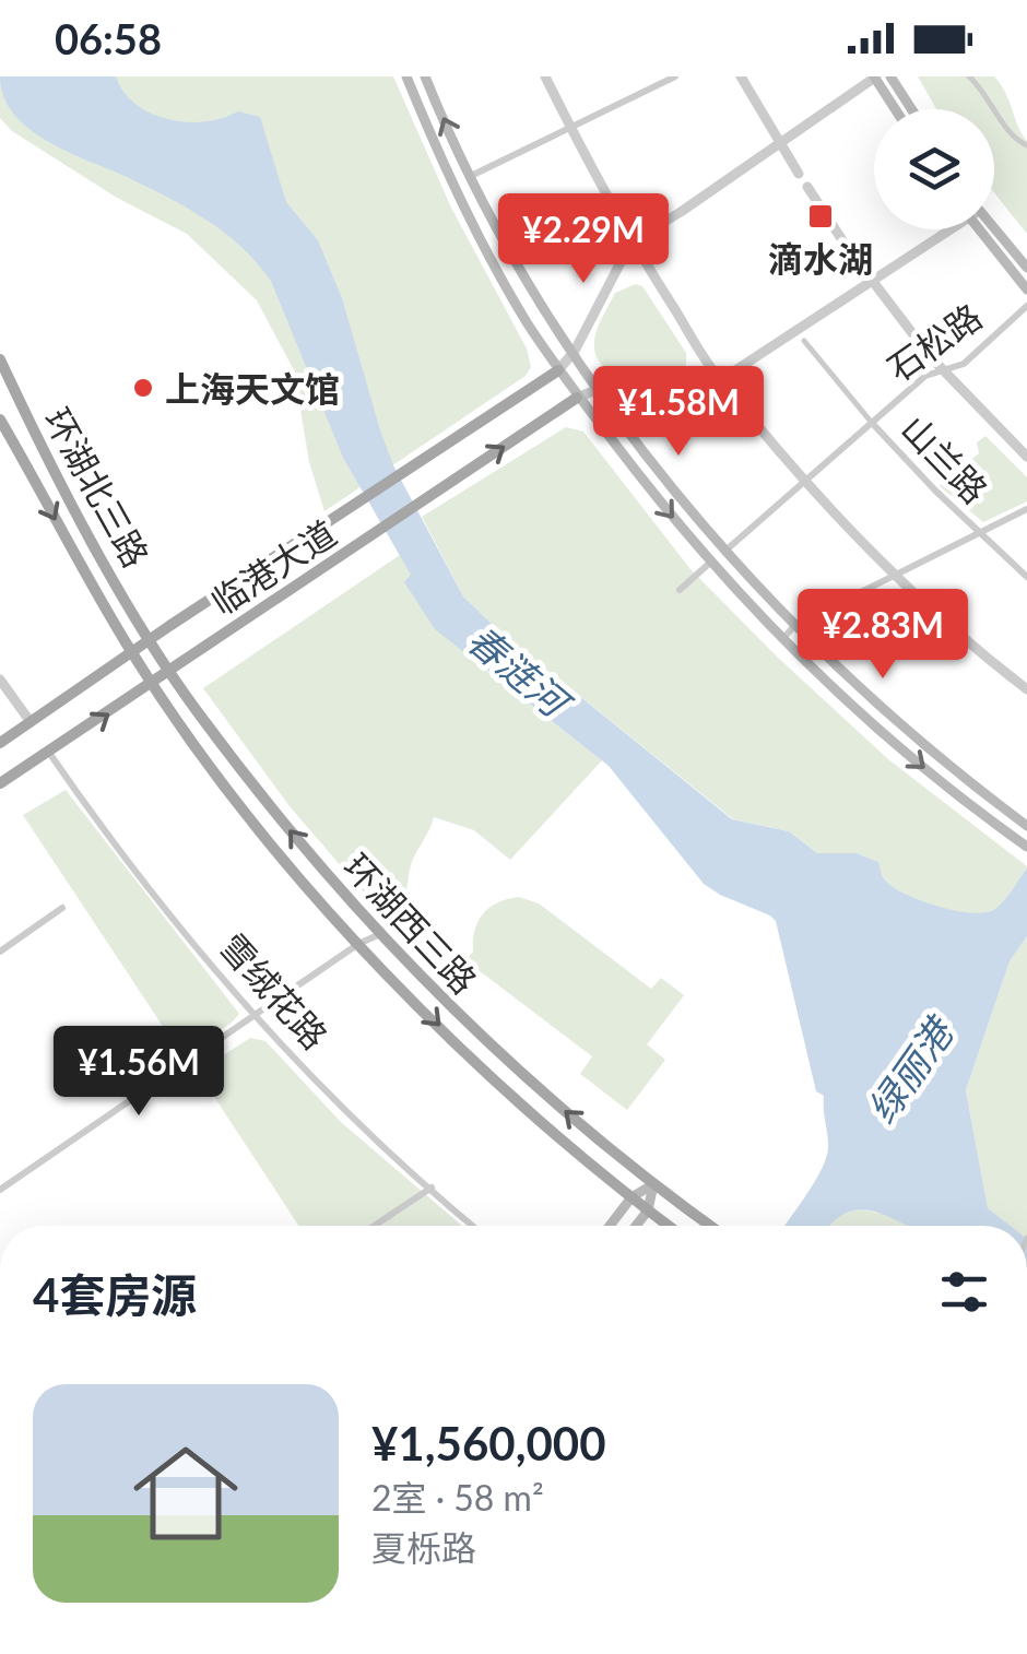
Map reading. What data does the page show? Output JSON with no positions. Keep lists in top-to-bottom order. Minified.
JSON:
{"streets":{"main road":["环湖北三路","临港大道","环湖西三路"],"street":["石松路","山兰路","雪绒花路"]},"crossings":[["石松路","山兰路"],["环湖北三路","临港大道"],["环湖北三路","环湖西三路"],["临港大道","环湖西三路"],["临港大道","雪绒花路"]],"water":["春涟河","绿丽港"],"places":{"transit":["滴水湖"],"other":["上海天文馆"]},"page":{"status":"06:58","price":["¥2.29M","¥1.58M","¥2.83M","¥1.56M"],"heading":"4套房源","list":[{"name":"¥1,560,000","note":"2室 · 58 m² · 夏栎路"}]}}
